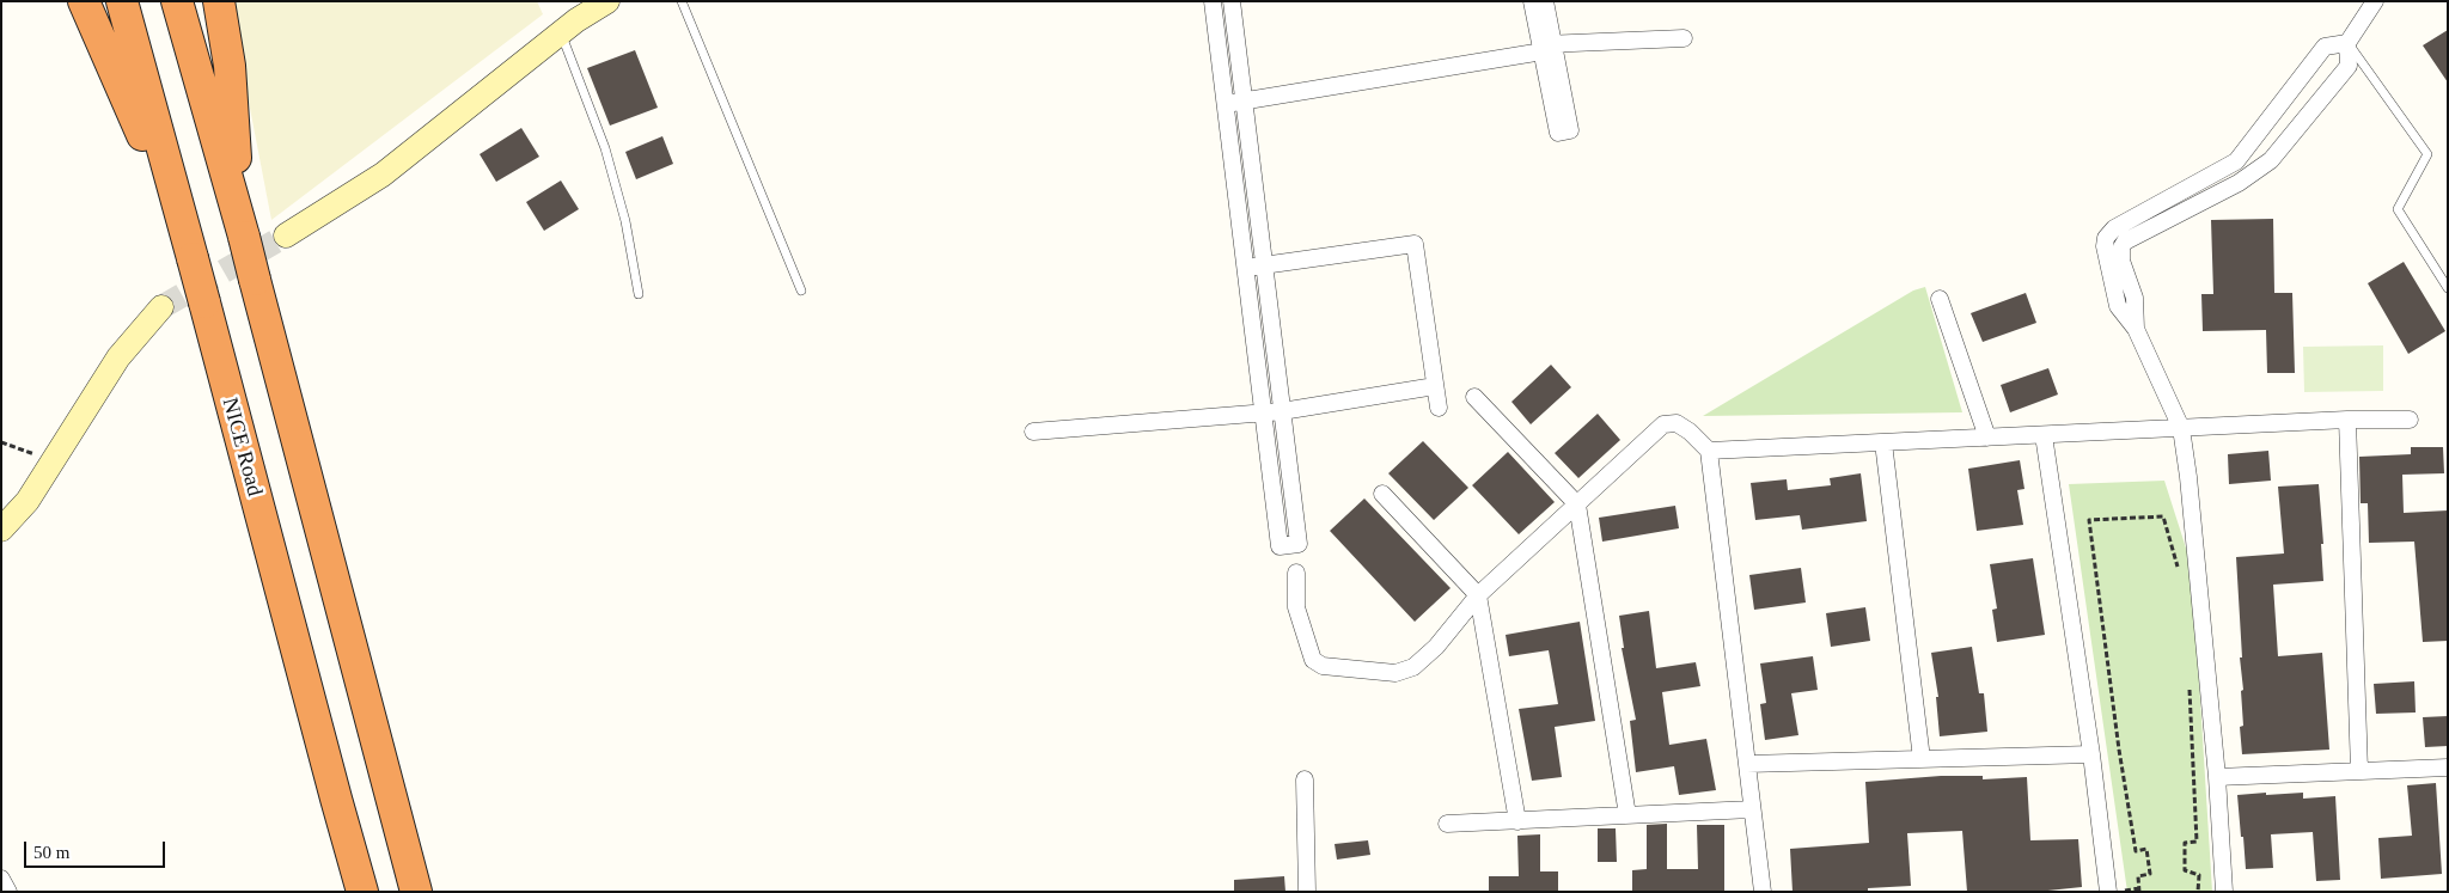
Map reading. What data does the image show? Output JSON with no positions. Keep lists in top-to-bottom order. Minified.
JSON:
{"streets":{"highway":["NICE Road"]},"scale_bar":"50 m"}
